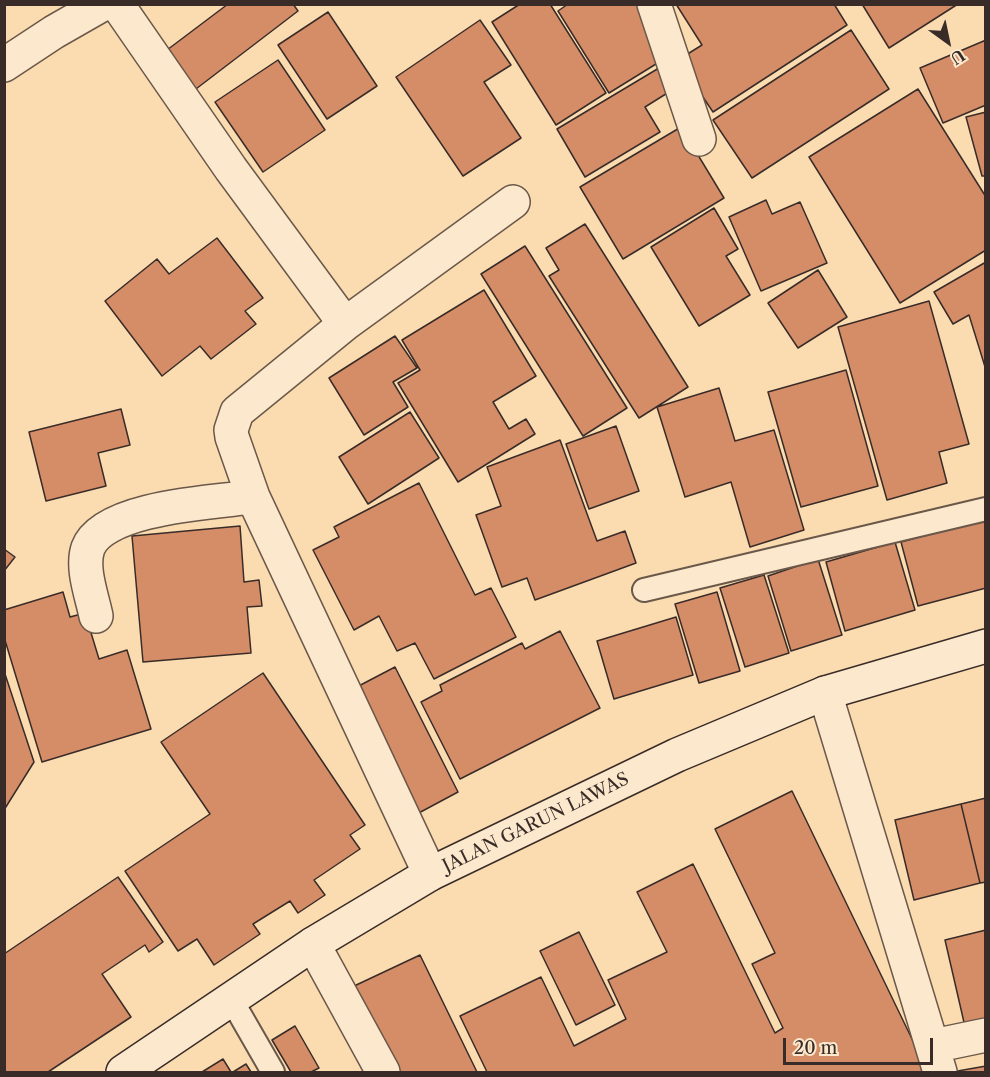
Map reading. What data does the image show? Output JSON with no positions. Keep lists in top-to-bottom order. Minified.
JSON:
{"streets":{"street":["JALAN GARUN LAWAS"]},"scale_bar":"20 m","north":"bottom right"}
